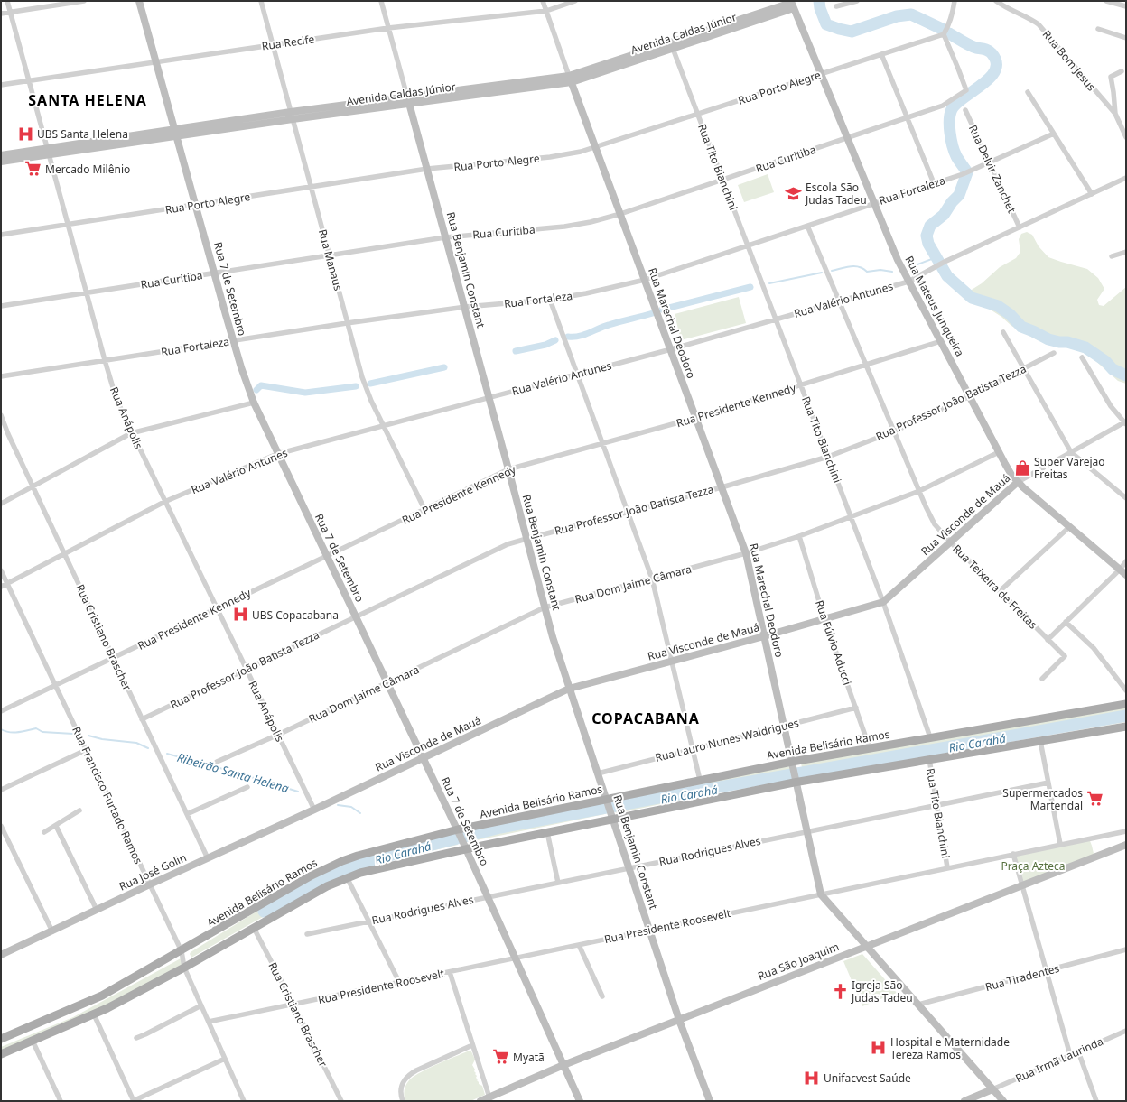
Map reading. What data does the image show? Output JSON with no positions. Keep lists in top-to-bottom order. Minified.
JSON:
{"streets":{"main road":["Avenida Belisário Ramos"],"street":["Avenida Caldas Júnior","Rua Recife","Rua Bom Jesus","Rua Porto Alegre","Rua Curitiba","Rua Tito Bianchini","Rua Delvir Zanchet","Rua Fortaleza","Rua Manaus","Rua Benjamin Constant","Rua 7 de Setembro","Rua Valério Antunes","Rua Mateus Junqueira","Rua Marechal Deodoro","Rua Professor João Batista Tezza","Rua Presidente Kennedy","Rua Anápolis","Rua Visconde de Mauá","Rua Dom Jaime Câmara","Rua Teixeira de Freitas","Rua Cristiano Brascher","Rua Fúlvio Aducci","Rua Lauro Nunes Waldrigues","Rua Francisco Furtado Ramos","Rua Rodrigues Alves","Rua José Golin","Rua Presidente Roosevelt","Rua São Joaquim","Rua Tiradentes","Rua Irmã Laurinda"]},"crossings":[["Avenida Caldas Júnior","Rua Tito Bianchini"],["Avenida Caldas Júnior","Rua Manaus"],["Avenida Caldas Júnior","Rua Benjamin Constant"],["Avenida Caldas Júnior","Rua 7 de Setembro"],["Avenida Caldas Júnior","Rua Mateus Junqueira"],["Avenida Caldas Júnior","Rua Marechal Deodoro"],["Avenida Caldas Júnior","Rua Anápolis"],["Rua Recife","Rua Manaus"],["Rua Recife","Rua Benjamin Constant"],["Rua Recife","Rua 7 de Setembro"],["Rua Recife","Rua Marechal Deodoro"],["Rua Recife","Rua Anápolis"],["Rua Porto Alegre","Rua Curitiba"],["Rua Porto Alegre","Rua Tito Bianchini"],["Rua Porto Alegre","Rua Manaus"],["Rua Porto Alegre","Rua Benjamin Constant"],["Rua Porto Alegre","Rua 7 de Setembro"],["Rua Porto Alegre","Rua Mateus Junqueira"],["Rua Porto Alegre","Rua Marechal Deodoro"],["Rua Porto Alegre","Rua Anápolis"],["Rua Curitiba","Rua Tito Bianchini"],["Rua Curitiba","Rua Manaus"],["Rua Curitiba","Rua Benjamin Constant"],["Rua Curitiba","Rua 7 de Setembro"],["Rua Curitiba","Rua Mateus Junqueira"],["Rua Curitiba","Rua Marechal Deodoro"],["Rua Curitiba","Rua Anápolis"],["Rua Tito Bianchini","Rua Fortaleza"],["Rua Tito Bianchini","Rua Valério Antunes"],["Rua Tito Bianchini","Rua Professor João Batista Tezza"],["Rua Tito Bianchini","Rua Presidente Kennedy"],["Rua Tito Bianchini","Rua Visconde de Mauá"],["Rua Tito Bianchini","Rua Dom Jaime Câmara"],["Rua Tito Bianchini","Avenida Belisário Ramos"],["Rua Tito Bianchini","Rua Rodrigues Alves"],["Rua Tito Bianchini","Rua Presidente Roosevelt"],["Rua Delvir Zanchet","Rua Fortaleza"],["Rua Delvir Zanchet","Rua Valério Antunes"],["Rua Fortaleza","Rua Manaus"],["Rua Fortaleza","Rua Benjamin Constant"],["Rua Fortaleza","Rua 7 de Setembro"],["Rua Fortaleza","Rua Mateus Junqueira"],["Rua Fortaleza","Rua Marechal Deodoro"],["Rua Fortaleza","Rua Anápolis"],["Rua Fortaleza","Rua Teixeira de Freitas"],["Rua Manaus","Rua Valério Antunes"],["Rua Manaus","Rua Presidente Kennedy"],["Rua Benjamin Constant","Rua Valério Antunes"],["Rua Benjamin Constant","Rua Professor João Batista Tezza"],["Rua Benjamin Constant","Rua Presidente Kennedy"],["Rua Benjamin Constant","Rua Visconde de Mauá"],["Rua Benjamin Constant","Rua Dom Jaime Câmara"],["Rua Benjamin Constant","Rua Lauro Nunes Waldrigues"],["Rua Benjamin Constant","Avenida Belisário Ramos"],["Rua Benjamin Constant","Rua Rodrigues Alves"],["Rua Benjamin Constant","Rua Presidente Roosevelt"],["Rua Benjamin Constant","Rua São Joaquim"],["Rua 7 de Setembro","Rua Valério Antunes"],["Rua 7 de Setembro","Rua Professor João Batista Tezza"],["Rua 7 de Setembro","Rua Presidente Kennedy"],["Rua 7 de Setembro","Rua Visconde de Mauá"],["Rua 7 de Setembro","Rua Dom Jaime Câmara"],["Rua 7 de Setembro","Avenida Belisário Ramos"],["Rua 7 de Setembro","Rua Rodrigues Alves"],["Rua 7 de Setembro","Rua Presidente Roosevelt"],["Rua 7 de Setembro","Rua São Joaquim"],["Rua Valério Antunes","Rua Mateus Junqueira"],["Rua Valério Antunes","Rua Marechal Deodoro"],["Rua Valério Antunes","Rua Anápolis"],["Rua Valério Antunes","Rua Teixeira de Freitas"],["Rua Valério Antunes","Rua Cristiano Brascher"],["Rua Valério Antunes","Rua Francisco Furtado Ramos"],["Rua Mateus Junqueira","Rua Professor João Batista Tezza"],["Rua Mateus Junqueira","Rua Presidente Kennedy"],["Rua Mateus Junqueira","Rua Visconde de Mauá"],["Rua Mateus Junqueira","Rua Dom Jaime Câmara"],["Rua Marechal Deodoro","Rua Professor João Batista Tezza"],["Rua Marechal Deodoro","Rua Presidente Kennedy"],["Rua Marechal Deodoro","Rua Visconde de Mauá"],["Rua Marechal Deodoro","Rua Dom Jaime Câmara"],["Rua Marechal Deodoro","Rua Lauro Nunes Waldrigues"],["Rua Marechal Deodoro","Avenida Belisário Ramos"],["Rua Marechal Deodoro","Rua Rodrigues Alves"],["Rua Marechal Deodoro","Rua Presidente Roosevelt"],["Rua Marechal Deodoro","Rua São Joaquim"],["Rua Marechal Deodoro","Rua Tiradentes"],["Rua Marechal Deodoro","Rua Irmã Laurinda"],["Rua Professor João Batista Tezza","Rua Anápolis"],["Rua Professor João Batista Tezza","Rua Teixeira de Freitas"],["Rua Professor João Batista Tezza","Rua Cristiano Brascher"],["Rua Presidente Kennedy","Rua Anápolis"],["Rua Presidente Kennedy","Rua Teixeira de Freitas"],["Rua Presidente Kennedy","Rua Cristiano Brascher"],["Rua Presidente Kennedy","Rua Francisco Furtado Ramos"],["Rua Anápolis","Rua Visconde de Mauá"],["Rua Anápolis","Rua Dom Jaime Câmara"],["Rua Anápolis","Rua José Golin"],["Rua Visconde de Mauá","Rua Teixeira de Freitas"],["Rua Visconde de Mauá","Rua Fúlvio Aducci"],["Rua Visconde de Mauá","Rua José Golin"],["Rua Dom Jaime Câmara","Rua Teixeira de Freitas"],["Rua Dom Jaime Câmara","Rua Fúlvio Aducci"],["Rua Cristiano Brascher","Rua José Golin"],["Rua Cristiano Brascher","Rua Presidente Roosevelt"],["Rua Fúlvio Aducci","Rua Lauro Nunes Waldrigues"],["Rua Fúlvio Aducci","Avenida Belisário Ramos"],["Avenida Belisário Ramos","Rua Francisco Furtado Ramos"],["Rua Francisco Furtado Ramos","Rua José Golin"],["Rua Francisco Furtado Ramos","Rua Presidente Roosevelt"]],"districts":["SANTA HELENA","COPACABANA"],"water":["Rio Carahá","Ribeirão Santa Helena"],"parks":["Praça Azteca"],"places":{"hospital":["UBS Santa Helena","UBS Copacabana","Hospital e Maternidade Tereza Ramos","Unifacvest Saúde"],"supermarket":["Mercado Milênio","Supermercados Martendal","Myatã"],"school or university":["Escola São Judas Tadeu"],"shop":["Super Varejão Freitas"],"church":["Igreja São Judas Tadeu"]}}
